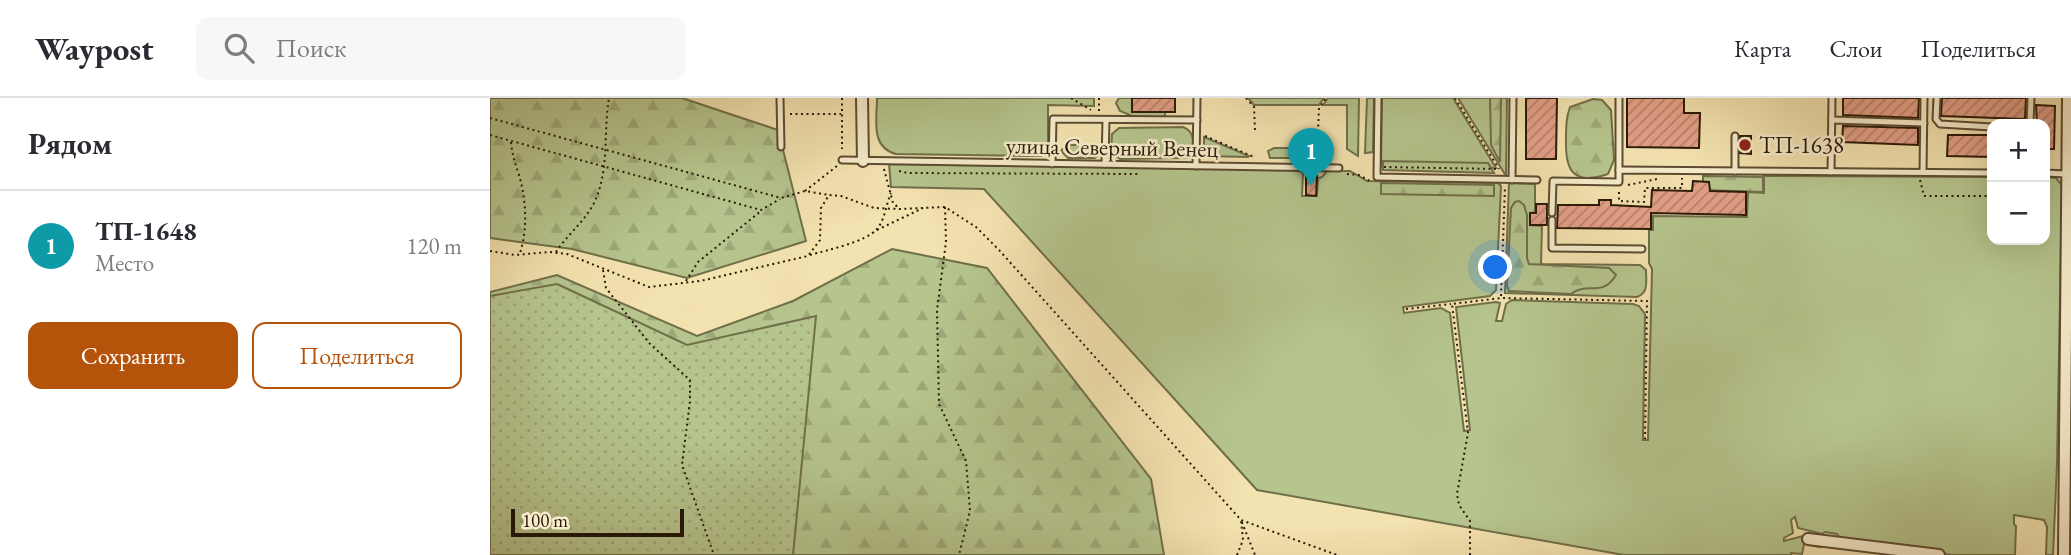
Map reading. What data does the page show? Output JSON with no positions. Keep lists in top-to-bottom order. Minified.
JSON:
{"streets":{"lane":["улица Северный Венец"]},"places":["ТП-1638"],"scale_bar":"100 m","page":{"header":"Waypost","search":"Поиск","nav":["Карта","Слои","Поделиться"],"heading":"Рядом","map_buttons":["+","−"],"pins":"1","list":[{"mark":"1","name":"ТП-1648","note":"Место","value":"120 m"}],"buttons":["Сохранить","Поделиться"],"scale":"100 m"}}
